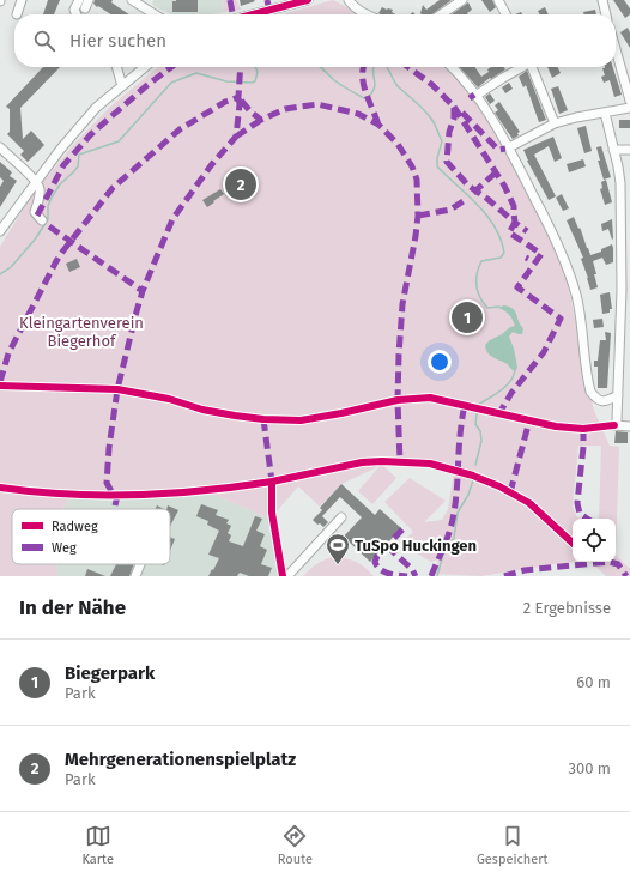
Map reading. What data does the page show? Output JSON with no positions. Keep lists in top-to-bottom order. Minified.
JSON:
{"parks":["Kleingartenverein Biegerhof"],"places":{"sports":["TuSpo Huckingen"]},"legend":["Radweg","Weg"],"page":{"search":"Hier suchen","pins":["2","1"],"heading":["In der Nähe","2 Ergebnisse"],"list":[{"mark":"1","name":"Biegerpark","note":"Park","value":"60 m"},{"mark":"2","name":"Mehrgenerationenspielplatz","note":"Park","value":"300 m"}],"nav":["Karte","Route","Gespeichert"]}}
